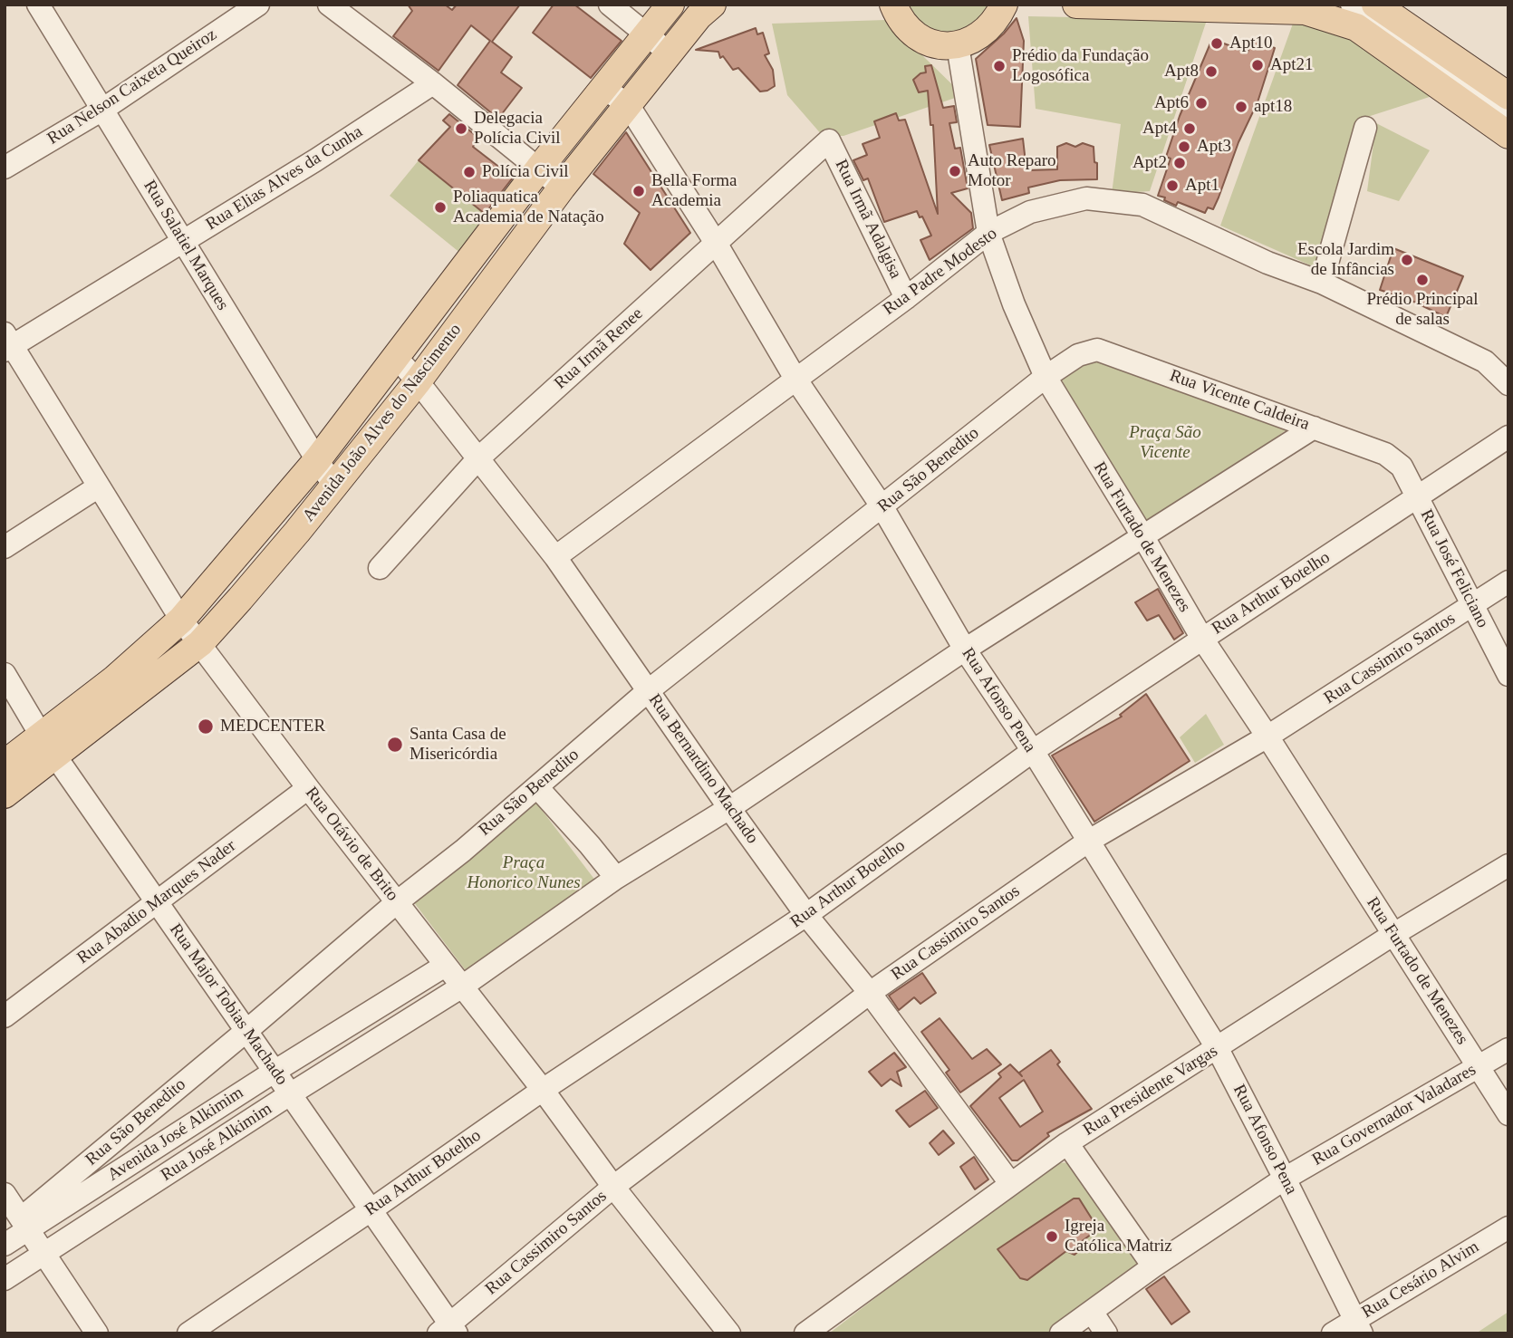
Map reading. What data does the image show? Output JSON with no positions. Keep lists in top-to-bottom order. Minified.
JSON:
{"streets":{"main road":["Avenida João Alves do Nascimento"],"street":["Rua Nelson Caixeta Queiroz","Rua Elias Alves da Cunha","Rua Irmã Adalgisa","Rua Salatiel Marques","Rua Padre Modesto","Rua Irmã Renee","Rua Vicente Caldeira","Rua São Benedito","Rua Furtado de Menezes","Rua José Feliciano","Rua Arthur Botelho","Rua Cassimiro Santos","Rua Afonso Pena","Rua Bernardino Machado","Rua Otávio de Brito","Rua Abadio Marques Nader","Rua Major Tobias Machado","Rua Presidente Vargas","Rua Governador Valadares","Avenida José Alkimim","Rua José Alkimim","Rua Cesário Alvim"]},"crossings":[["Rua Nelson Caixeta Queiroz","Rua Salatiel Marques"],["Rua Elias Alves da Cunha","Rua Salatiel Marques"],["Rua Elias Alves da Cunha","Rua Otávio de Brito"],["Rua Irmã Adalgisa","Rua Padre Modesto"],["Rua Irmã Adalgisa","Rua Irmã Renee"],["Rua Salatiel Marques","Avenida João Alves do Nascimento"],["Rua Padre Modesto","Rua Furtado de Menezes"],["Rua Padre Modesto","Rua Afonso Pena"],["Rua Padre Modesto","Rua Bernardino Machado"],["Rua Irmã Renee","Rua Afonso Pena"],["Rua Irmã Renee","Rua Bernardino Machado"],["Rua Vicente Caldeira","Rua São Benedito"],["Rua Vicente Caldeira","Rua Furtado de Menezes"],["Rua Vicente Caldeira","Rua José Feliciano"],["Rua Vicente Caldeira","Rua Arthur Botelho"],["Rua Vicente Caldeira","Rua José Alkimim"],["Avenida João Alves do Nascimento","Rua Afonso Pena"],["Avenida João Alves do Nascimento","Rua Bernardino Machado"],["Avenida João Alves do Nascimento","Rua Otávio de Brito"],["Avenida João Alves do Nascimento","Rua Major Tobias Machado"],["Rua São Benedito","Rua Furtado de Menezes"],["Rua São Benedito","Rua Afonso Pena"],["Rua São Benedito","Rua Bernardino Machado"],["Rua São Benedito","Rua Otávio de Brito"],["Rua São Benedito","Rua Major Tobias Machado"],["Rua São Benedito","Avenida José Alkimim"],["Rua Furtado de Menezes","Rua Arthur Botelho"],["Rua Furtado de Menezes","Rua Cassimiro Santos"],["Rua Furtado de Menezes","Rua Presidente Vargas"],["Rua Furtado de Menezes","Rua Governador Valadares"],["Rua Furtado de Menezes","Rua José Alkimim"],["Rua José Feliciano","Rua Arthur Botelho"],["Rua José Feliciano","Rua Cassimiro Santos"],["Rua Arthur Botelho","Rua Afonso Pena"],["Rua Arthur Botelho","Rua Bernardino Machado"],["Rua Arthur Botelho","Rua Otávio de Brito"],["Rua Arthur Botelho","Rua Major Tobias Machado"],["Rua Cassimiro Santos","Rua Afonso Pena"],["Rua Cassimiro Santos","Rua Bernardino Machado"],["Rua Cassimiro Santos","Rua Otávio de Brito"],["Rua Cassimiro Santos","Rua Major Tobias Machado"],["Rua Afonso Pena","Rua Presidente Vargas"],["Rua Afonso Pena","Rua Governador Valadares"],["Rua Afonso Pena","Rua José Alkimim"],["Rua Afonso Pena","Rua Cesário Alvim"],["Rua Bernardino Machado","Rua Presidente Vargas"],["Rua Bernardino Machado","Rua José Alkimim"],["Rua Otávio de Brito","Rua Abadio Marques Nader"],["Rua Otávio de Brito","Avenida José Alkimim"],["Rua Otávio de Brito","Rua José Alkimim"],["Rua Abadio Marques Nader","Rua Major Tobias Machado"],["Rua Major Tobias Machado","Avenida José Alkimim"],["Rua Major Tobias Machado","Rua José Alkimim"]],"parks":["Praça São Vicente","Praça Honorico Nunes"],"places":["Apt10","Apt21","Prédio da Fundação Logosófica","Apt8","Apt6","apt18","Delegacia Polícia Civil","Apt4","Apt3","Apt2","Auto Reparo Motor","Polícia Civil","Apt1","Bella Forma Academia","Poliaquatica Academia de Natação","Escola Jardim de Infâncias","Prédio Principal de salas","MEDCENTER","Santa Casa de Misericórdia","Igreja Católica Matriz"]}
